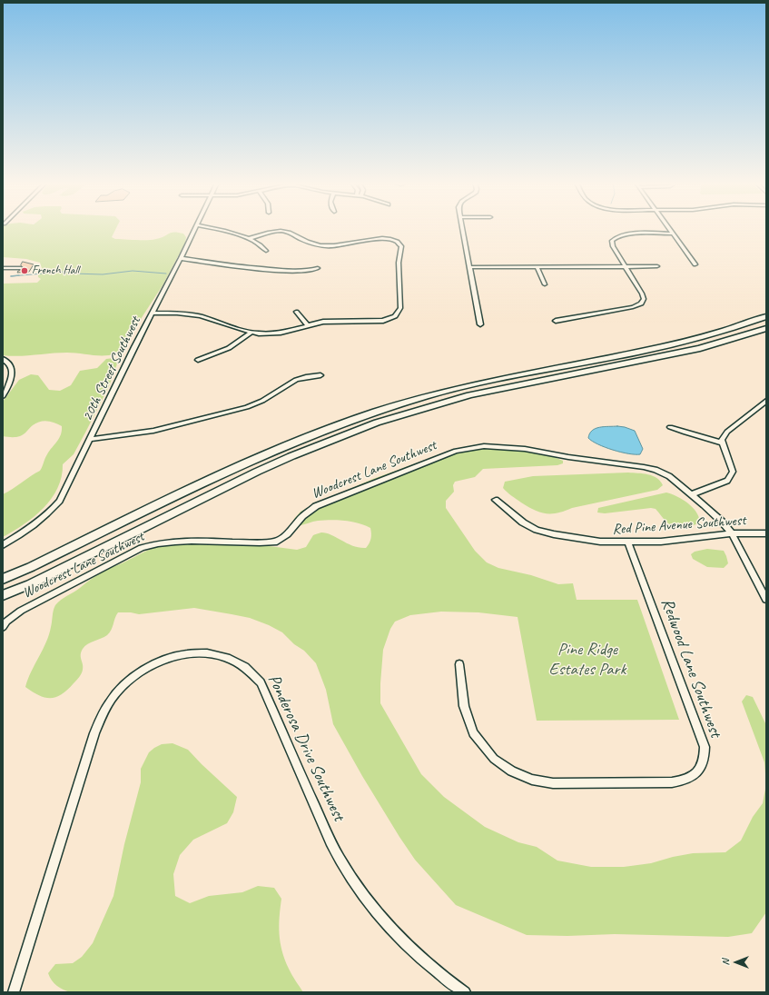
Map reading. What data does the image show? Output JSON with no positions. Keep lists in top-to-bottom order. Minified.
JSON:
{"streets":{"street":["20th Street Southwest","Woodcrest Lane Southwest","Red Pine Avenue Southwest","Redwood Lane Southwest","Ponderosa Drive Southwest"]},"crossings":[["Red Pine Avenue Southwest","Redwood Lane Southwest"]],"parks":["Pine Ridge Estates Park"],"places":["French Hall"],"north":"left"}
